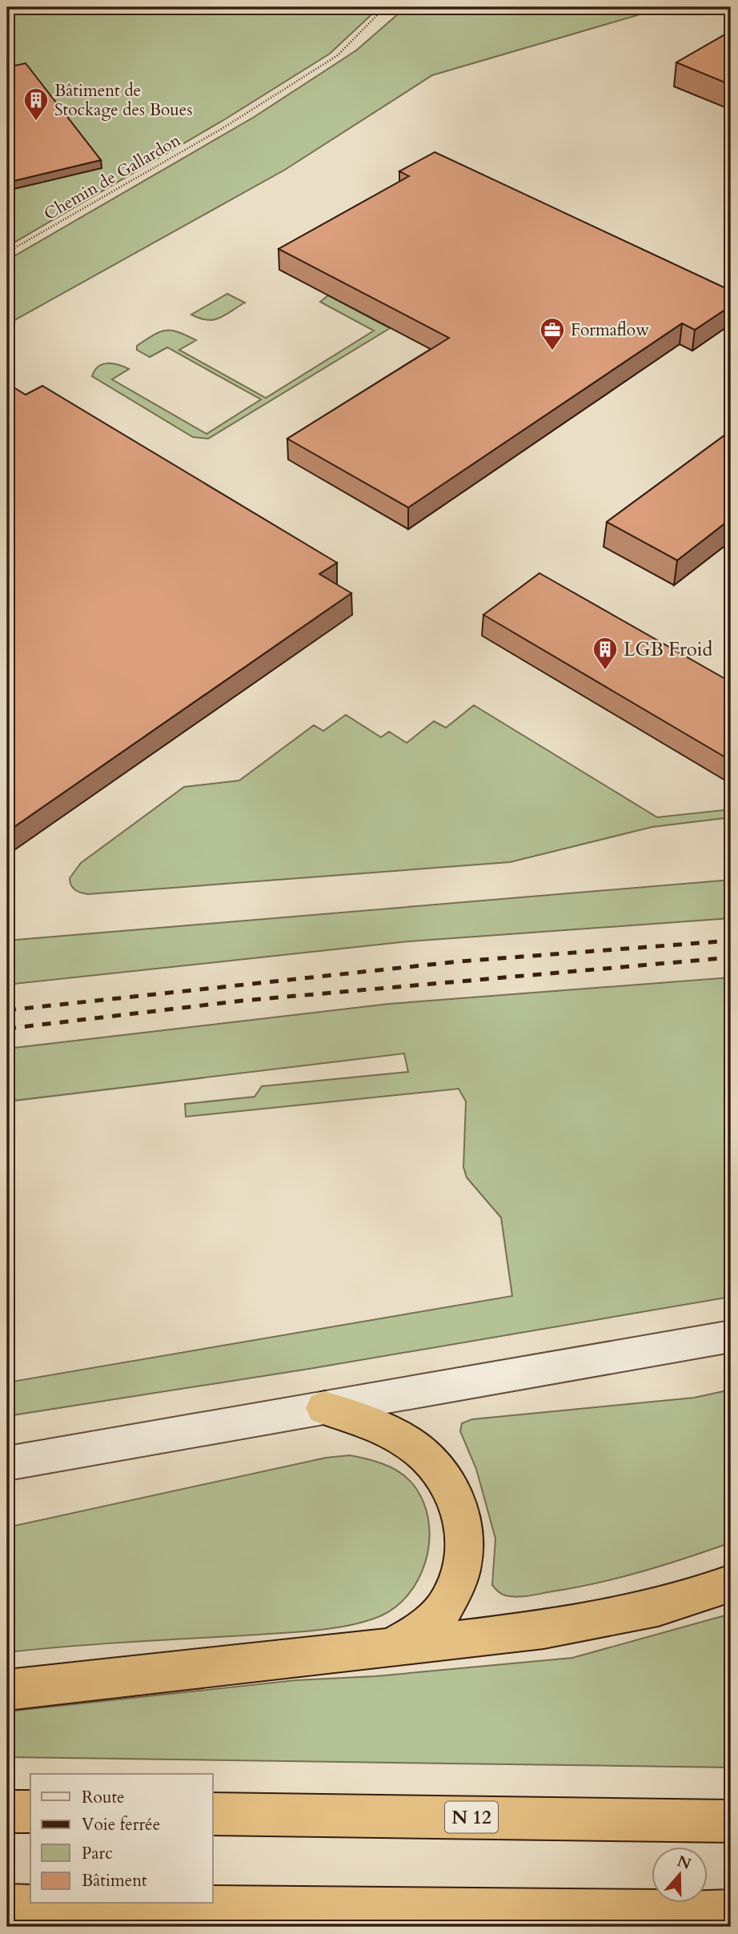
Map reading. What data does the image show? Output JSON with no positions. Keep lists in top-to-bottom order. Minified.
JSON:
{"streets":{"highway":["N 12"],"path":["Chemin de Gallardon"]},"places":{"building":["Bâtiment de Stockage des Boues","LGB Froid"],"office":["Formaflow"]},"legend":["Route","Voie ferrée","Parc","Bâtiment"],"north":"top"}
